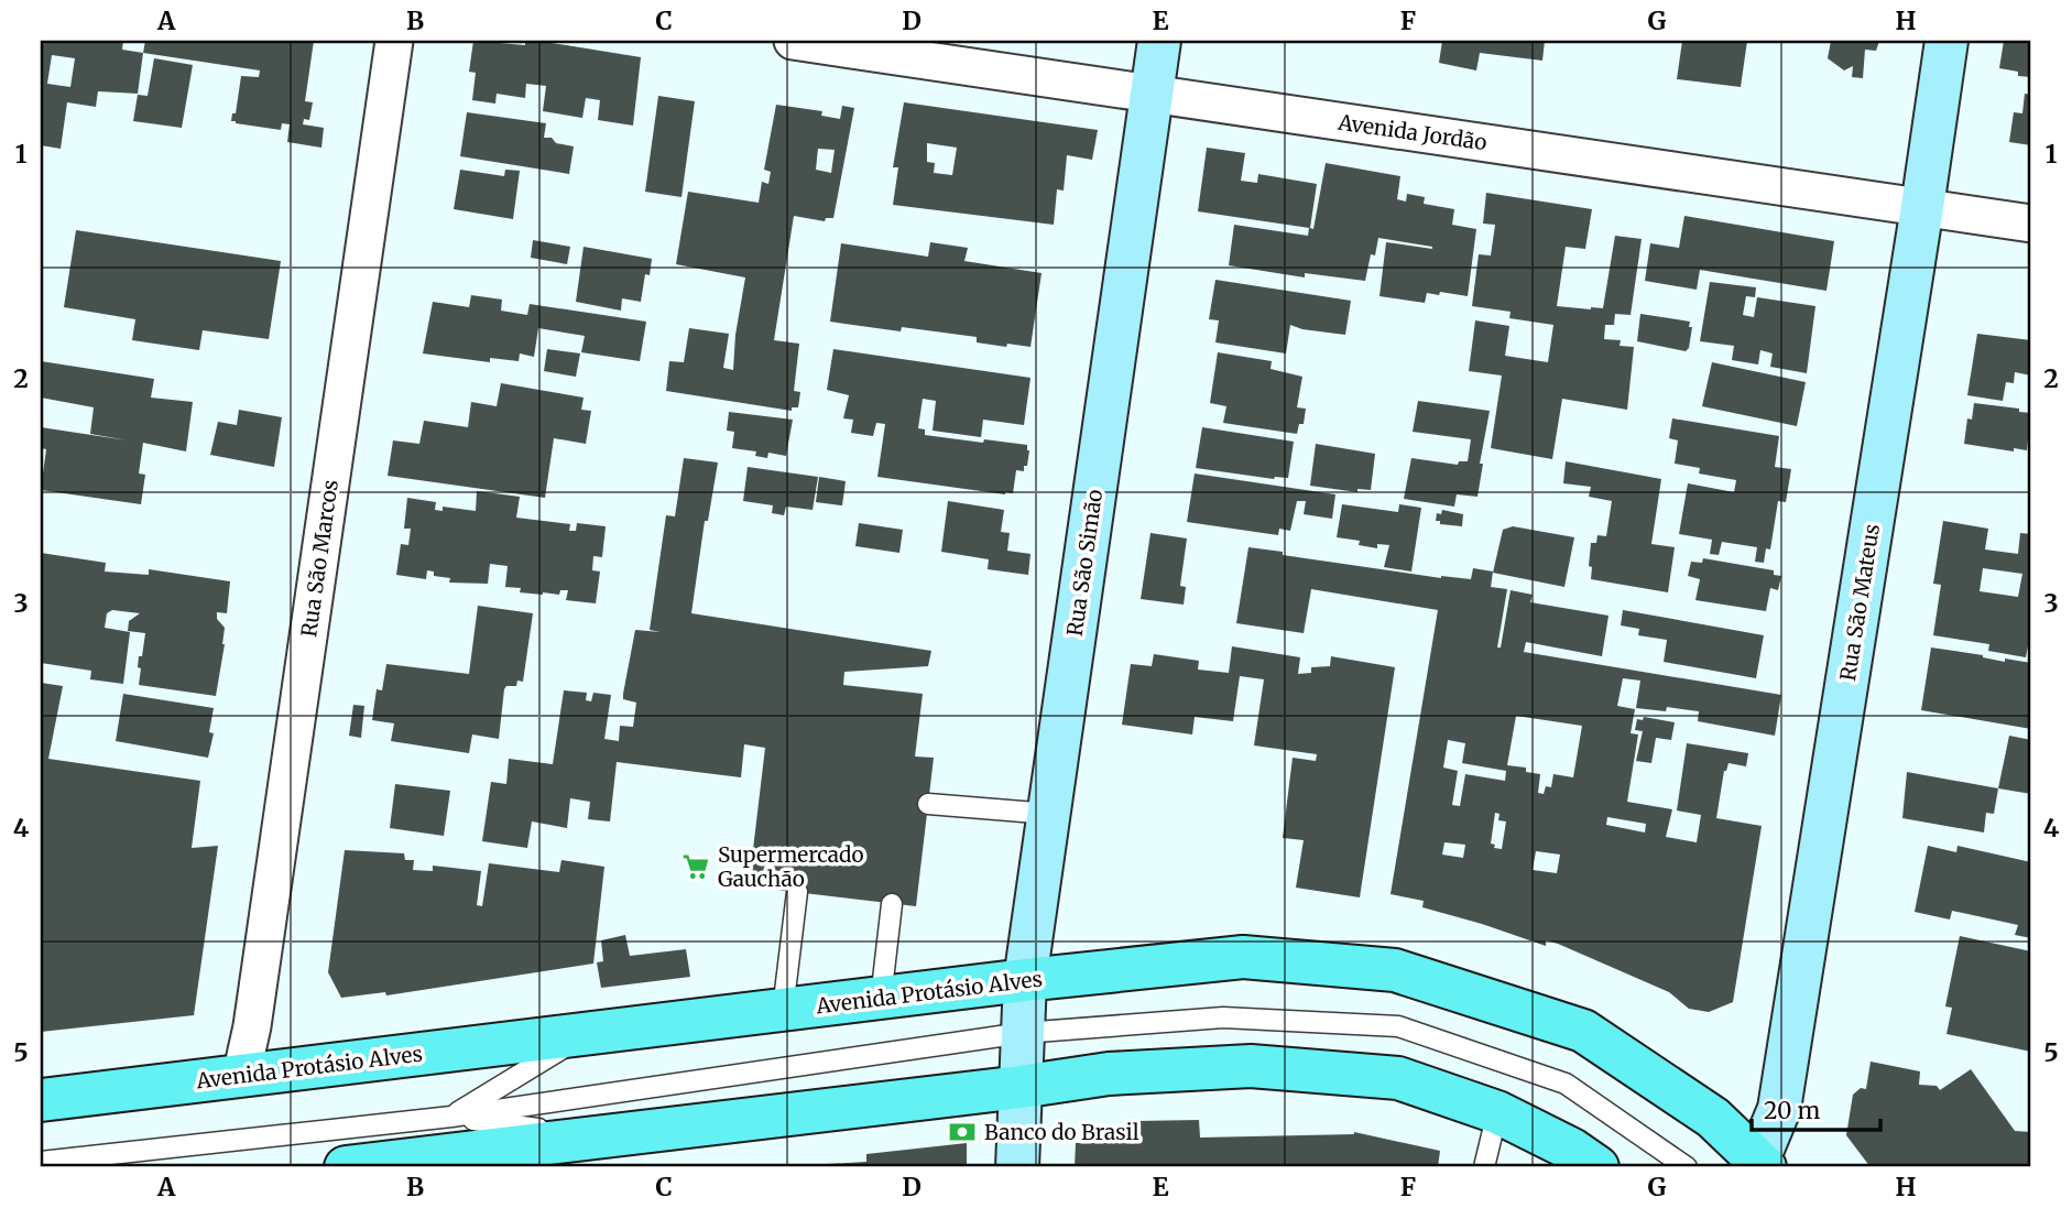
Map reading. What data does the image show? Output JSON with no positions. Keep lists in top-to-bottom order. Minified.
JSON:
{"streets":{"main road":["Avenida Protásio Alves"],"street":["Avenida Jordão","Rua São Marcos","Rua São Simão","Rua São Mateus"]},"crossings":[["Avenida Jordão","Rua São Simão"],["Avenida Jordão","Rua São Mateus"],["Rua São Marcos","Avenida Protásio Alves"],["Rua São Simão","Avenida Protásio Alves"],["Rua São Mateus","Avenida Protásio Alves"]],"places":{"supermarket":["Supermercado Gauchão"],"bank":["Banco do Brasil"]},"scale_bar":"20 m","grid":{"columns":["A","B","C","D","E","F","G","H"],"rows":["1","2","3","4","5"]}}
